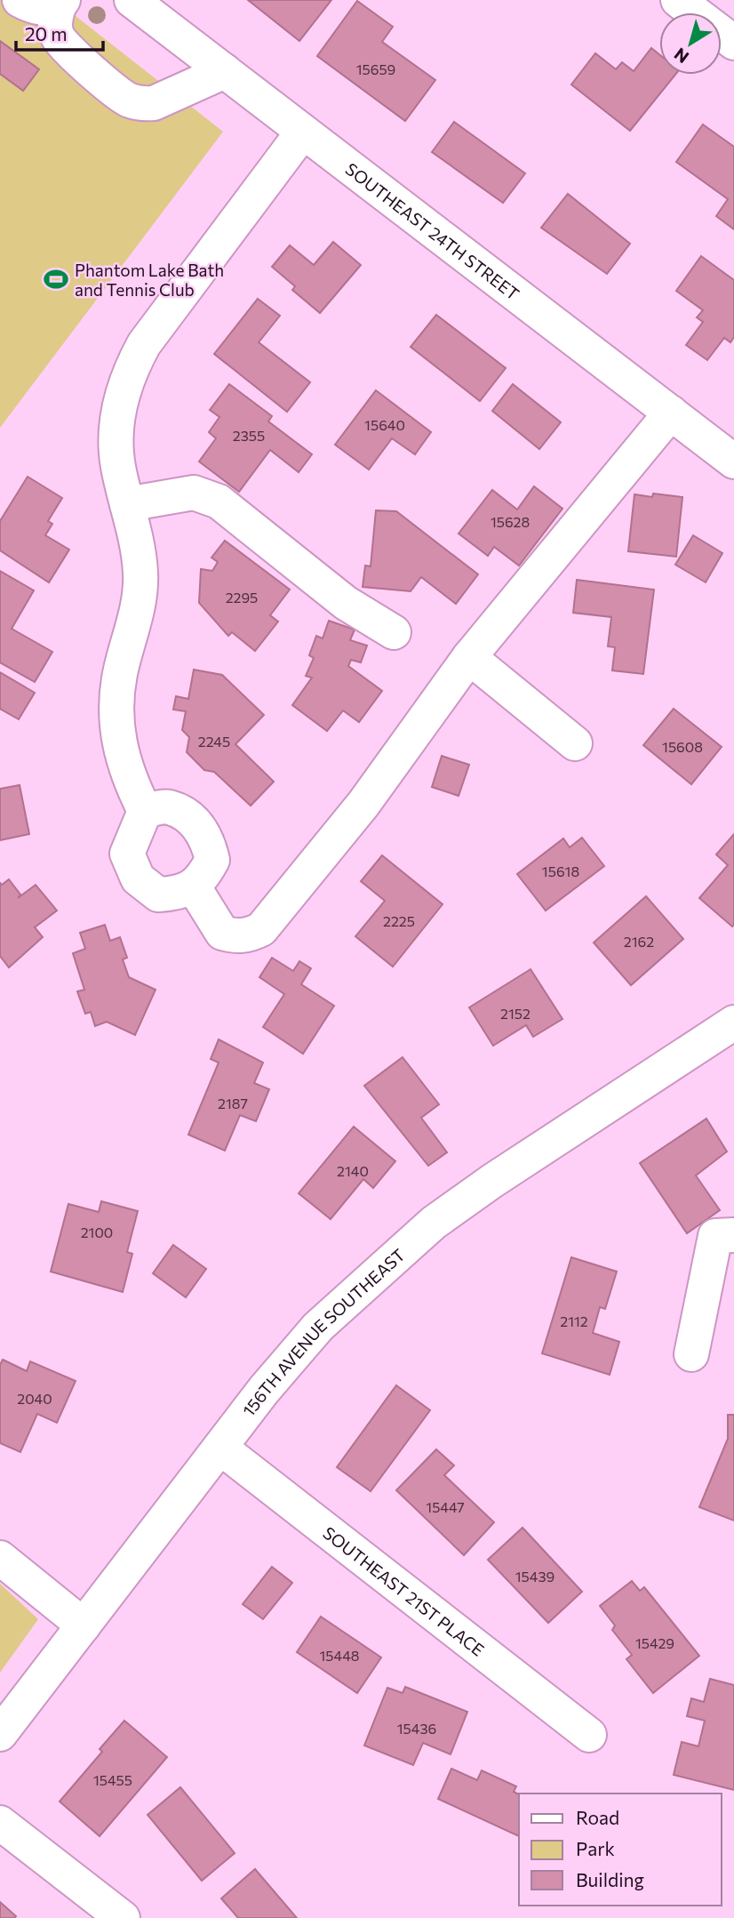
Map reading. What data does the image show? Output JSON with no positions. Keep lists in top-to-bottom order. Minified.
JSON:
{"streets":{"street":["SOUTHEAST 24TH STREET","156TH AVENUE SOUTHEAST","SOUTHEAST 21ST PLACE"]},"crossings":[["156TH AVENUE SOUTHEAST","SOUTHEAST 21ST PLACE"]],"places":{"sports":["Phantom Lake Bath and Tennis Club"]},"house_numbers":["15659","15640","2355","15628","2295","2245","15608","15618","2225","2162","2152","2187","2140","2100","2112","2040","15447","15439","15429","15448","15436","15455"],"legend":["Road","Park","Building"],"scale_bar":"20 m","north":"bottom left"}
